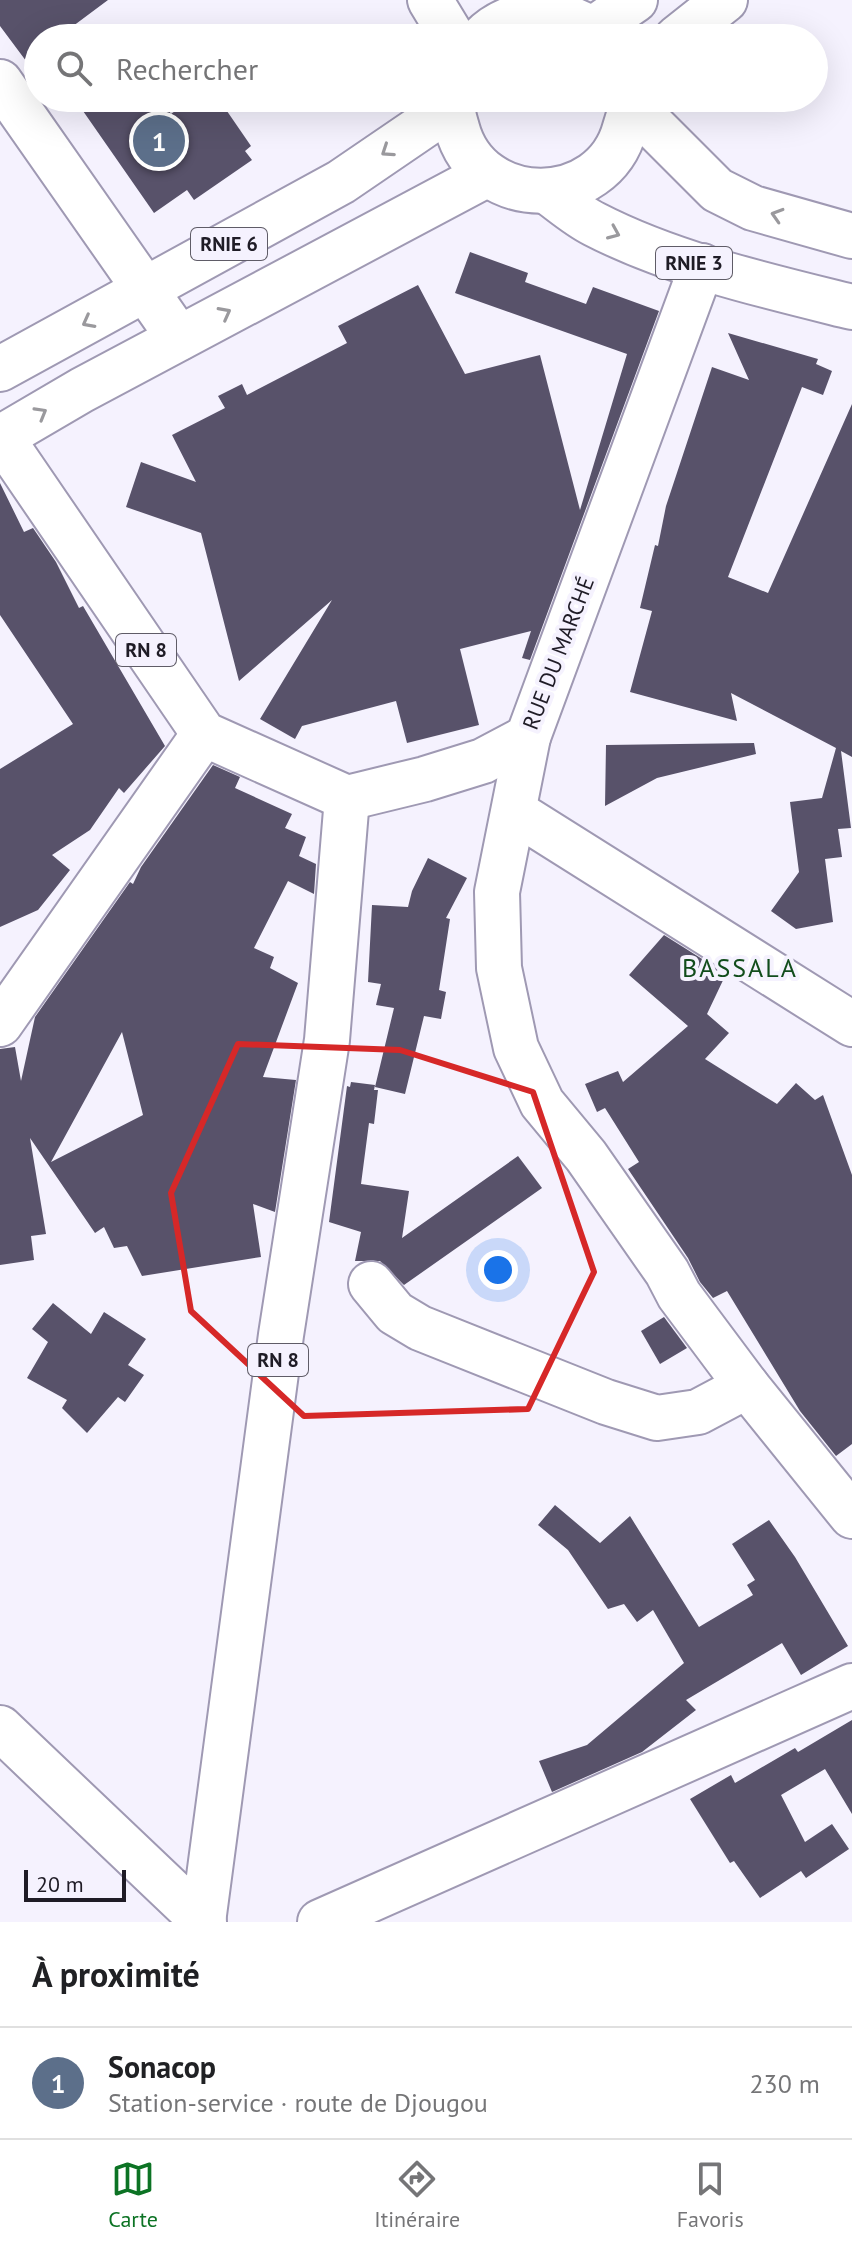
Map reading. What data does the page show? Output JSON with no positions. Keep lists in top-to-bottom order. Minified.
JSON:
{"streets":{"main road":["RNIE 6","RNIE 3","RN 8","RUE DU MARCHÉ"]},"crossings":[["RNIE 6","RNIE 3"],["RNIE 6","RN 8"],["RNIE 3","RUE DU MARCHÉ"],["RN 8","RUE DU MARCHÉ"]],"districts":["BASSALA"],"scale_bar":"20 m","page":{"search":"Rechercher","pins":"1","scale":"20 m","heading":"À proximité","list":[{"mark":"1","name":"Sonacop","note":"Station-service · route de Djougou","value":"230 m"}],"nav":["Carte","Itinéraire","Favoris"]}}
